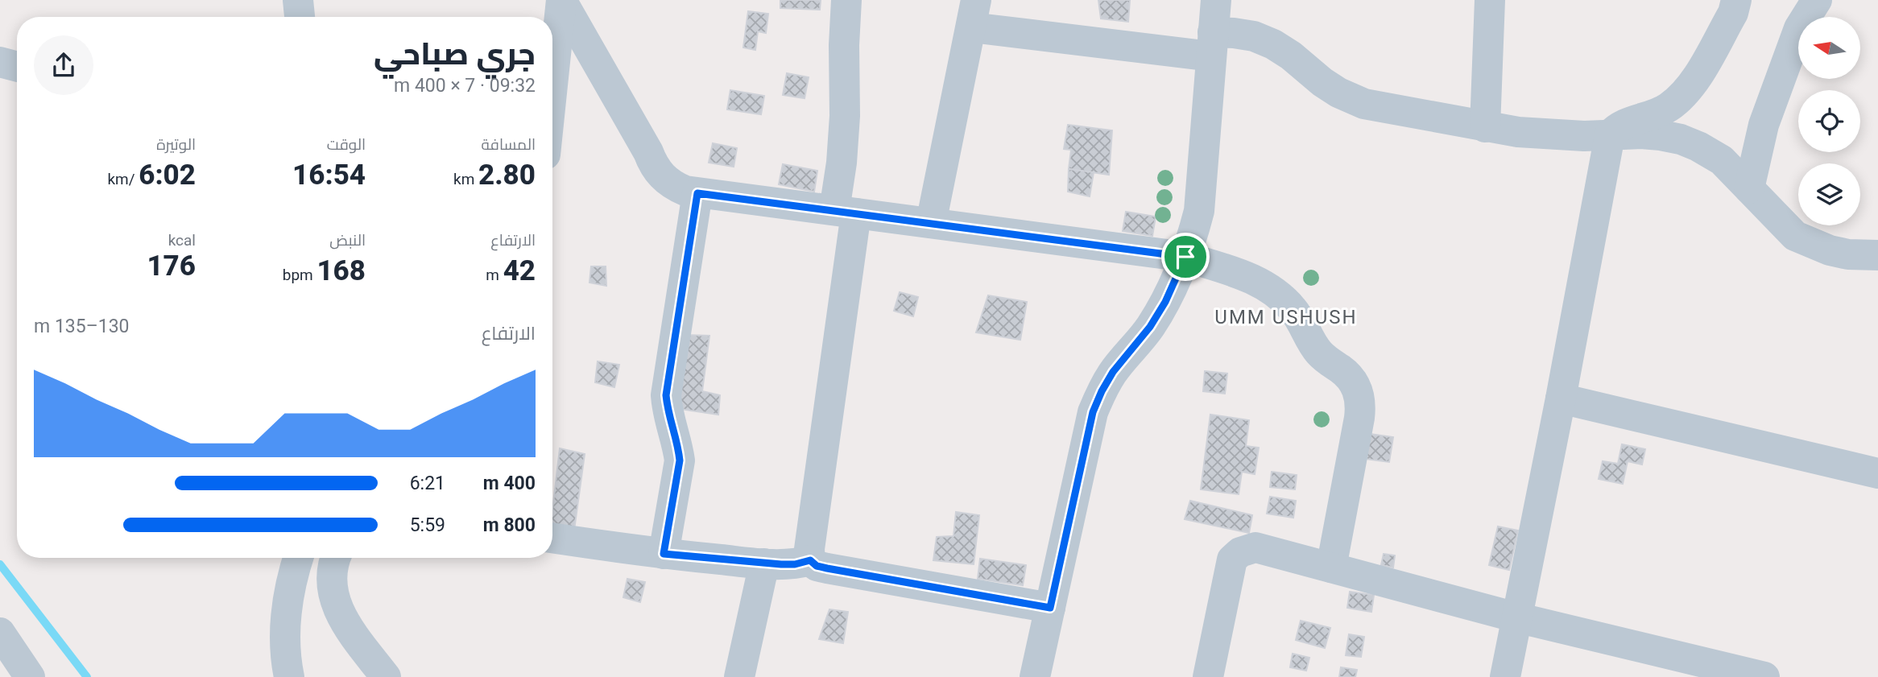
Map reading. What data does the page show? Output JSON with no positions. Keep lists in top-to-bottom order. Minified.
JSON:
{"districts":["UMM USHUSH"],"north":"left","page":{"heading":["جري صباحي","09:32 · 7 × 400 m"],"stats":[["المسافة","2.80 km"],["الوقت","16:54"],["الوتيرة","6:02 /km"],["الارتفاع","42 m"],["النبض","168 bpm"],["kcal","176"]],"chart":["الارتفاع","130–135 m"],"list":[{"name":"400 m","note":"6:21"},{"name":"800 m","note":"5:59"}]}}
